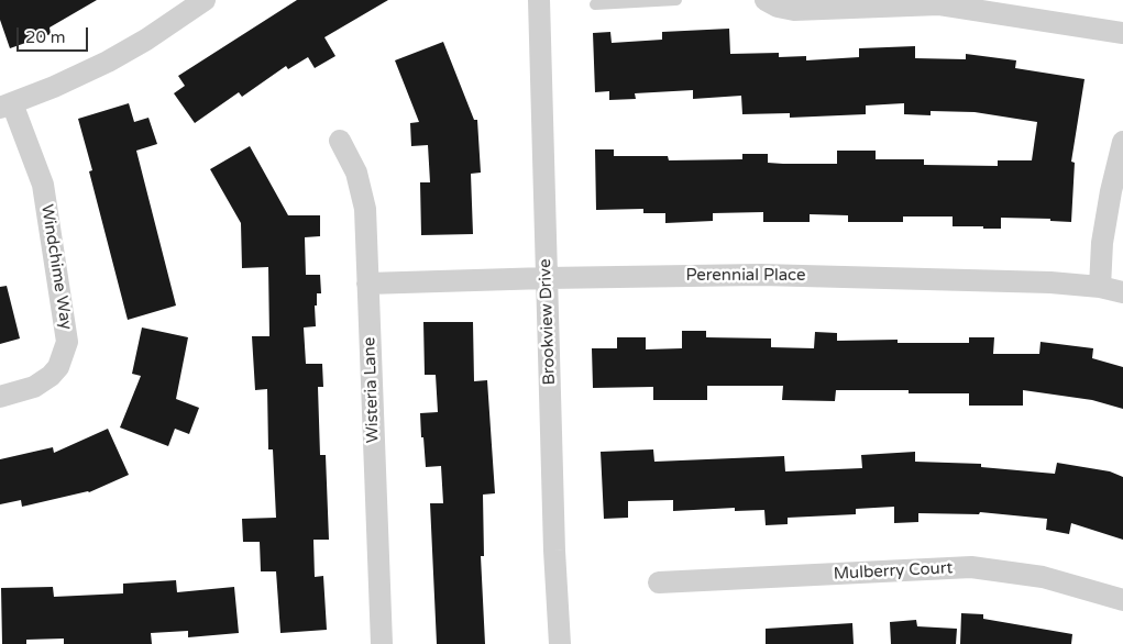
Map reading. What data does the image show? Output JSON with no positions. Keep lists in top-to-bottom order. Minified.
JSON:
{"streets":{"street":["Windchime Way","Perennial Place","Brookview Drive","Wisteria Lane","Mulberry Court"]},"crossings":[["Perennial Place","Brookview Drive"],["Perennial Place","Wisteria Lane"]],"scale_bar":"20 m"}
